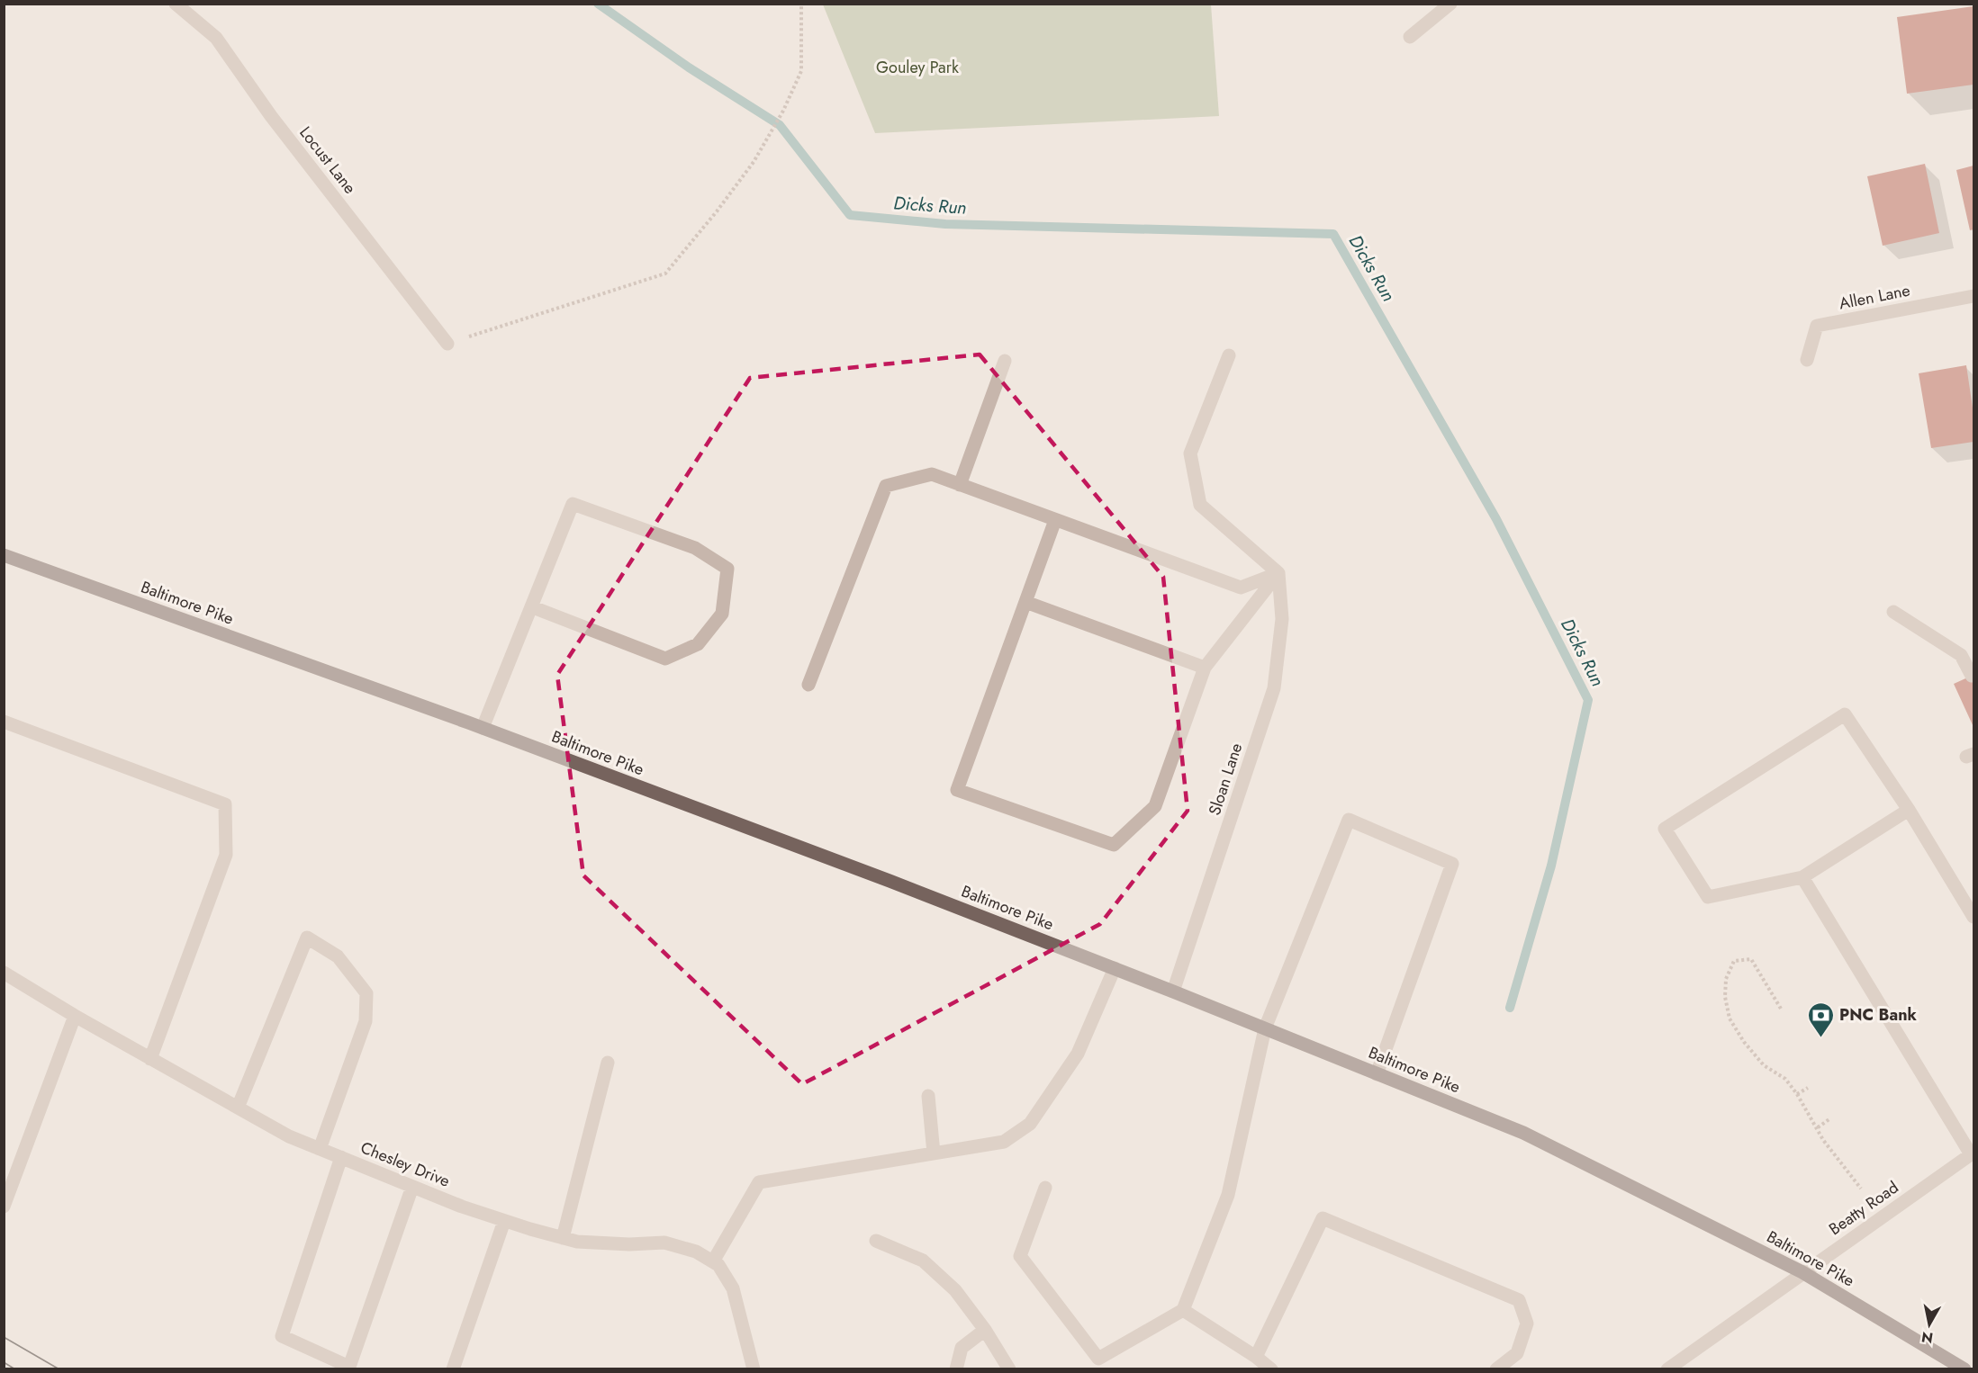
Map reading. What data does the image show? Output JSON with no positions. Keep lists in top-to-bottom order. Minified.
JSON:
{"streets":{"main road":["Baltimore Pike"],"street":["Locust Lane","Allen Lane","Sloan Lane","Chesley Drive","Beatty Road"]},"crossings":[["Baltimore Pike","Sloan Lane"],["Baltimore Pike","Beatty Road"]],"water":["Dicks Run"],"parks":["Gouley Park"],"places":{"bank":["PNC Bank"]},"north":"bottom"}
